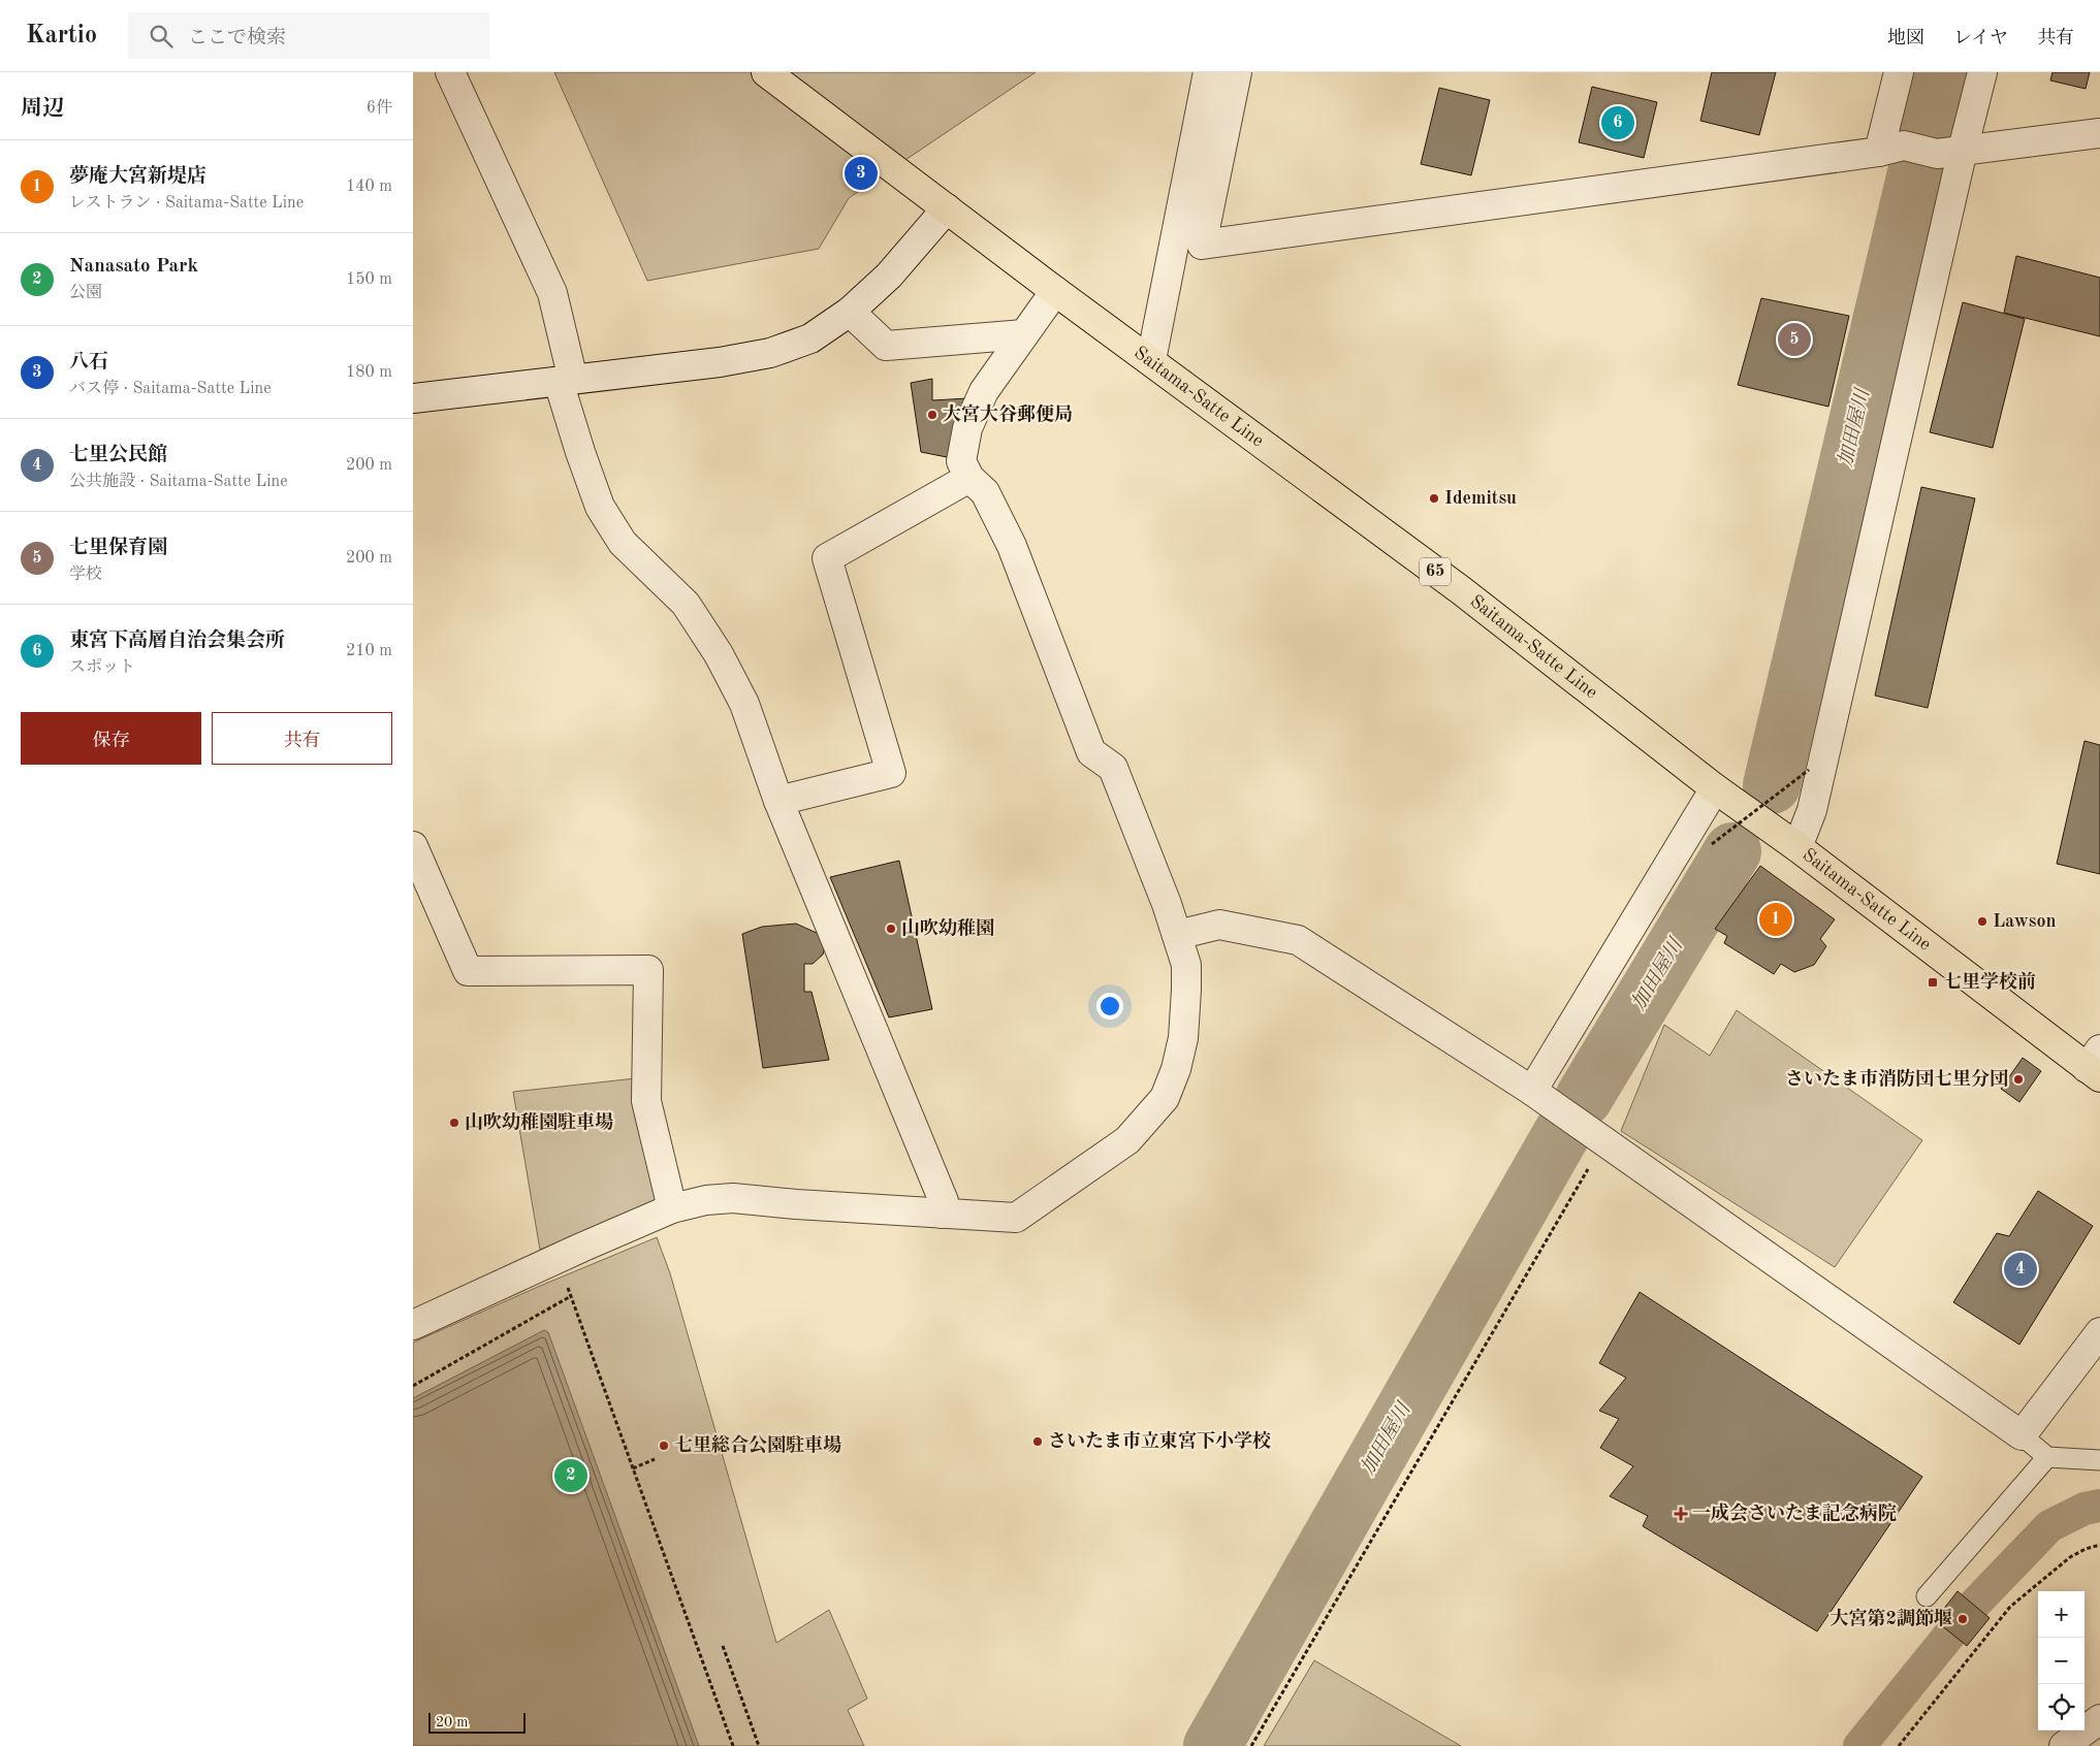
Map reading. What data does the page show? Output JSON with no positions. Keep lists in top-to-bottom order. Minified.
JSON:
{"streets":{"main road":["Saitama-Satte Line","65"]},"water":["加田屋川"],"places":{"other":["大宮大谷郵便局","Idemitsu","Lawson","山吹幼稚園","さいたま市消防団七里分団","山吹幼稚園駐車場","さいたま市立東宮下小学校","七里総合公園駐車場","大宮第2調節堰"],"transit":["七里学校前"],"health":["一成会さいたま記念病院"]},"scale_bar":"20 m","page":{"header":"Kartio","search":"ここで検索","nav":["地図","レイヤ","共有"],"heading":["周辺","6件"],"pins":["6","3","5","1","4","2"],"list":[{"mark":"1","name":"夢庵大宮新堤店","note":"レストラン · Saitama-Satte Line","value":"140 m"},{"mark":"2","name":"Nanasato Park","note":"公園","value":"150 m"},{"mark":"3","name":"八石","note":"バス停 · Saitama-Satte Line","value":"180 m"},{"mark":"4","name":"七里公民館","note":"公共施設 · Saitama-Satte Line","value":"200 m"},{"mark":"5","name":"七里保育園","note":"学校","value":"200 m"},{"mark":"6","name":"東宮下高層自治会集会所","note":"スポット","value":"210 m"}],"buttons":["保存","共有"],"map_buttons":["+","−"],"scale":"20 m"}}
